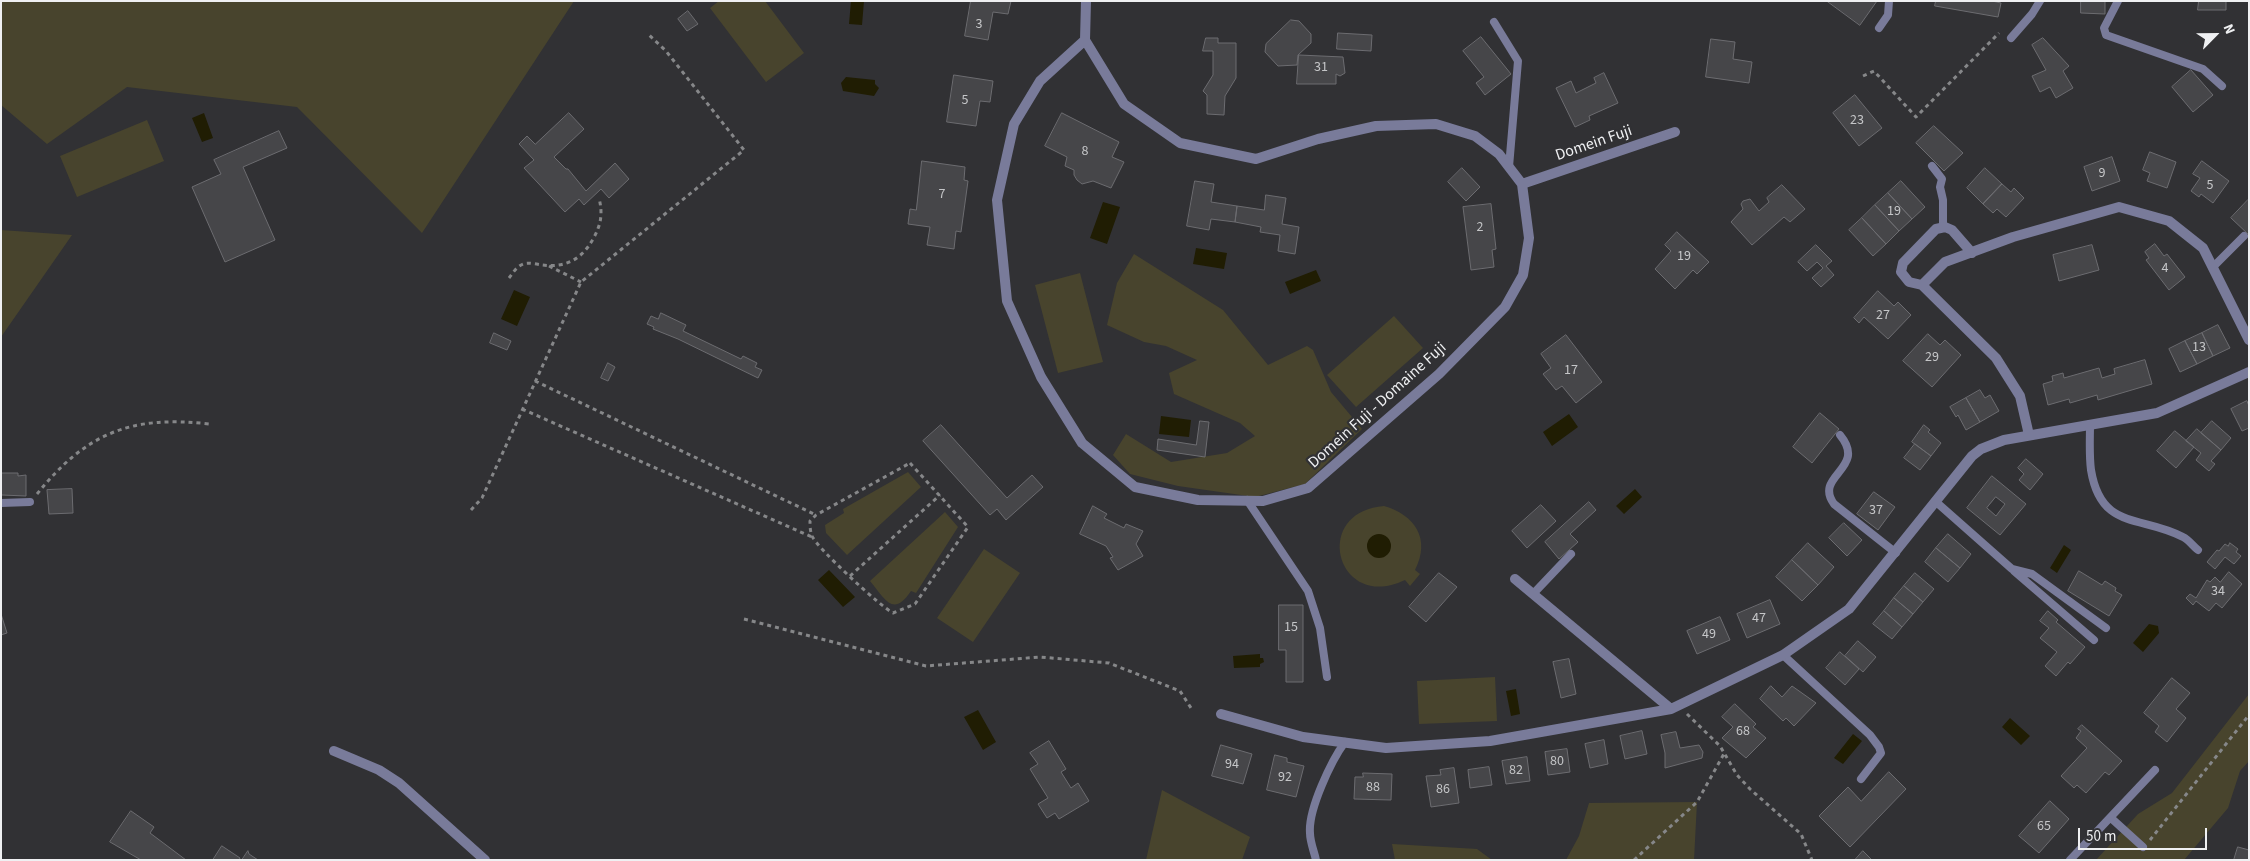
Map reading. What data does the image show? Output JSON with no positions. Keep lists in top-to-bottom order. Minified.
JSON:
{"streets":{"street":["Domein Fuji","Domein Fuji - Domaine Fuji"]},"crossings":[["Domein Fuji","Domein Fuji - Domaine Fuji"]],"house_numbers":["3","31","5","23","8","9","5","7","19","2","19","4","27","13","29","17","37","34","47","15","49","68","80","94","82","92","88","86","65"],"scale_bar":"50 m","north":"top right"}
